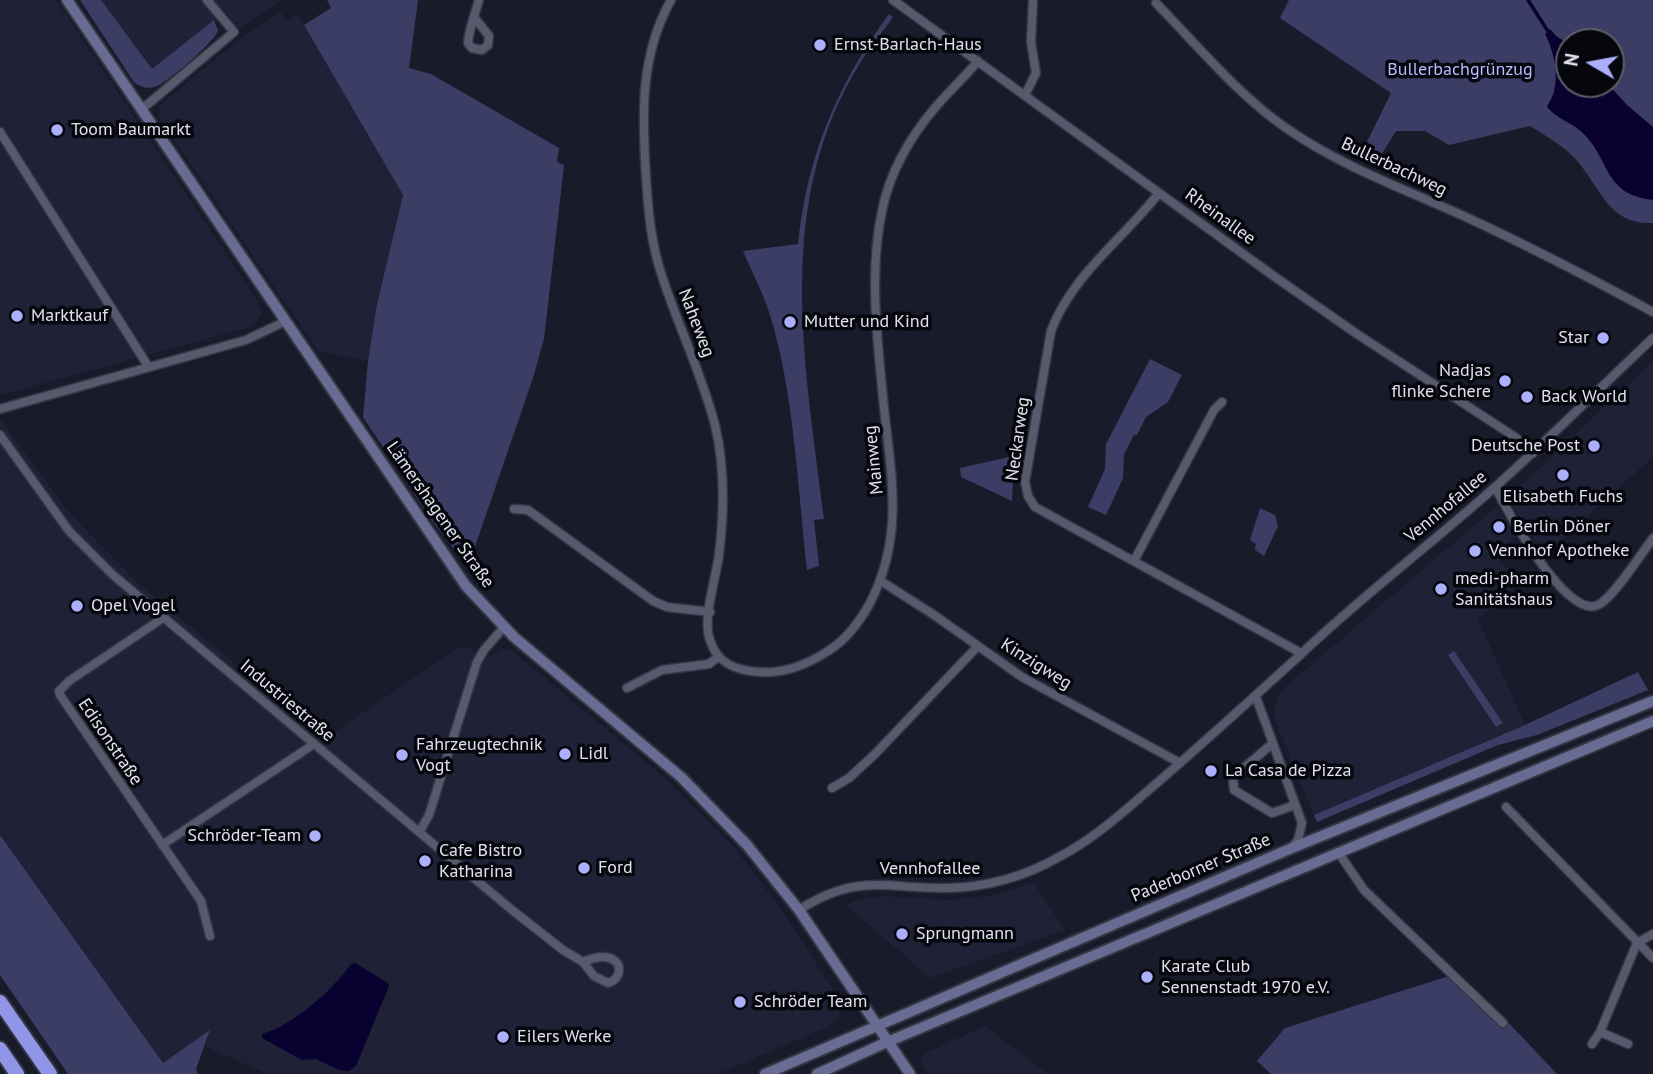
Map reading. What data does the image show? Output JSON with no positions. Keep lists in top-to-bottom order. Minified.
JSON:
{"streets":{"main road":["Lämershagener Straße","Paderborner Straße"],"street":["Bullerbachweg","Rheinallee","Naheweg","Neckarweg","Mainweg","Vennhofallee","Kinzigweg","Industriestraße","Edisonstraße"]},"crossings":[["Rheinallee","Neckarweg"],["Rheinallee","Mainweg"],["Rheinallee","Vennhofallee"],["Naheweg","Mainweg"],["Neckarweg","Vennhofallee"],["Mainweg","Kinzigweg"],["Vennhofallee","Lämershagener Straße"],["Vennhofallee","Kinzigweg"],["Lämershagener Straße","Paderborner Straße"],["Industriestraße","Edisonstraße"]],"parks":["Bullerbachgrünzug"],"places":["Ernst-Barlach-Haus","Toom Baumarkt","Marktkauf","Mutter und Kind","Star","Nadjas flinke Schere","Back World","Deutsche Post","Elisabeth Fuchs","Berlin Döner","Vennhof Apotheke","medi-pharm Sanitätshaus","Opel Vogel","Lidl","Fahrzeugtechnik Vogt","La Casa de Pizza","Schröder-Team","Cafe Bistro Katharina","Ford","Sprungmann","Karate Club Sennenstadt 1970 e.V.","Schröder Team","Eilers Werke"],"north":"left"}
